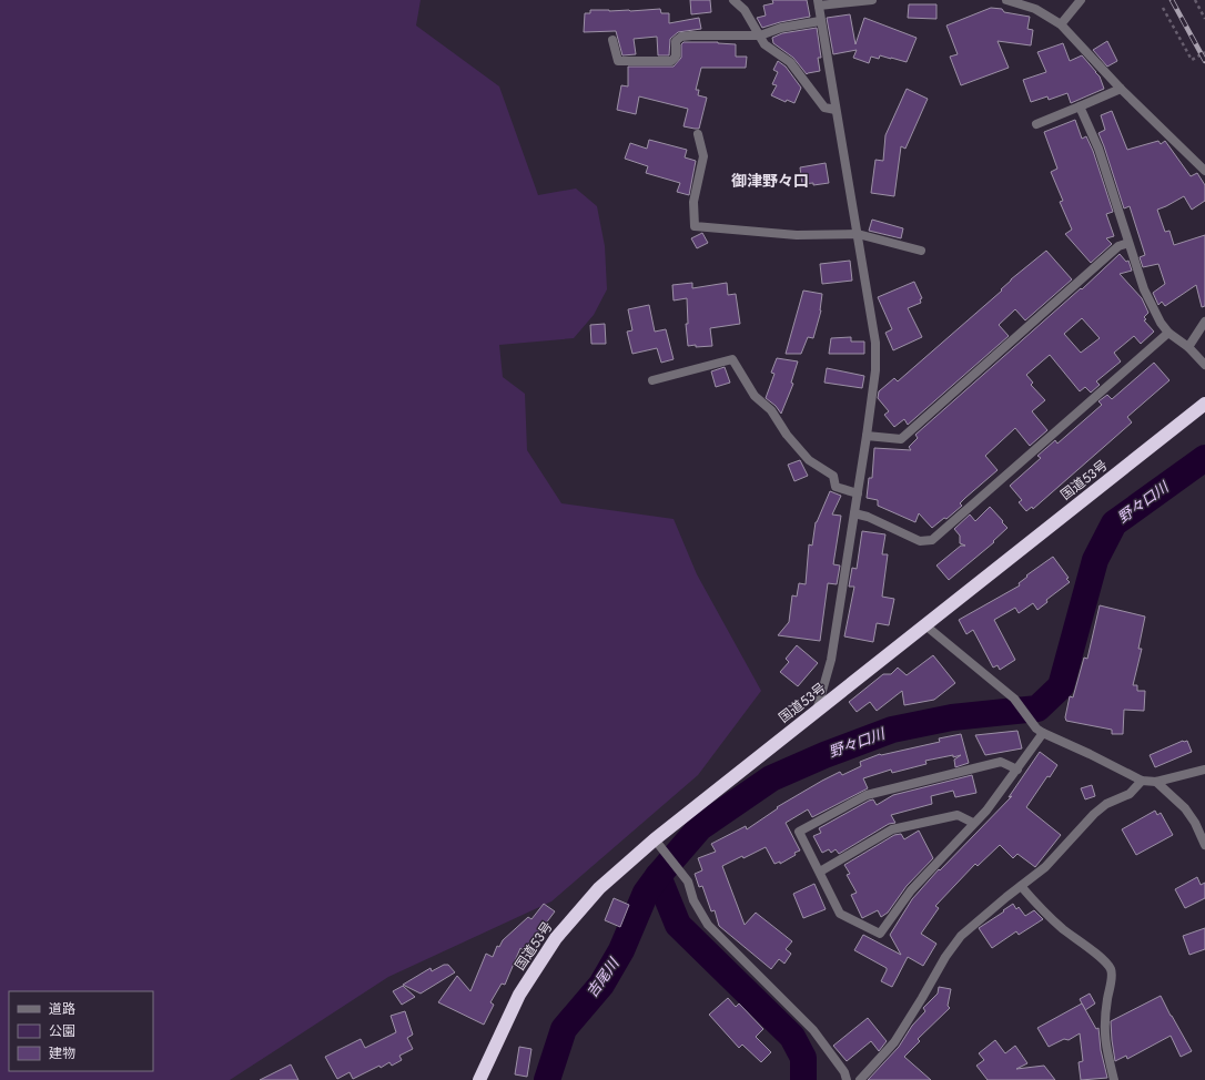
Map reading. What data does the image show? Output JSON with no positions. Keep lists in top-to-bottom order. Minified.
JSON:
{"streets":{"highway":["国道53号"]},"districts":["御津野々口"],"water":["野々口川","吉尾川"],"legend":["道路","公園","建物"]}
